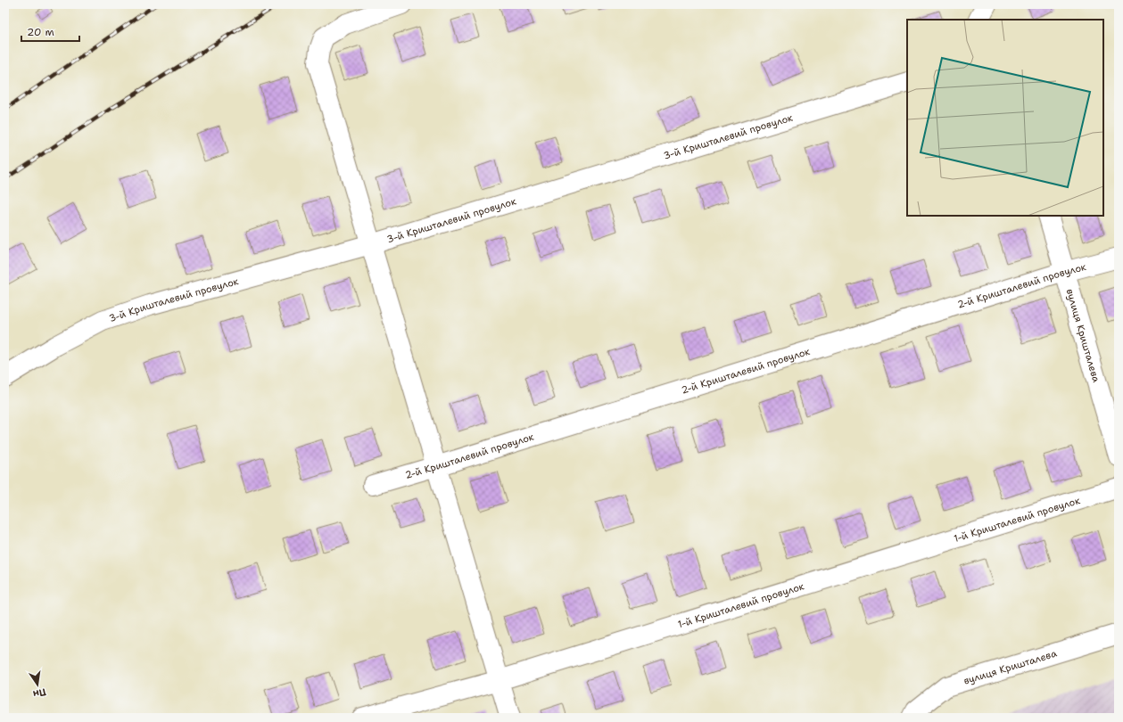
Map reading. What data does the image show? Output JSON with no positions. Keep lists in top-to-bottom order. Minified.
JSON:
{"streets":{"street":["3-й Кришталевий провулок","2-й Кришталевий провулок","вулиця Кришталева","1-й Кришталевий провулок"]},"crossings":[["2-й Кришталевий провулок","вулиця Кришталева"]],"scale_bar":"20 m","north":"bottom"}
